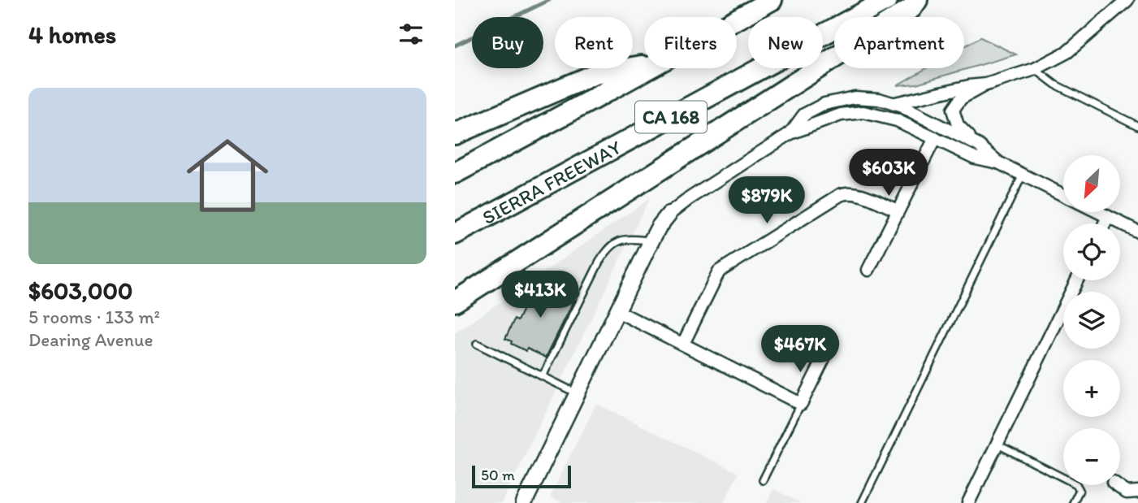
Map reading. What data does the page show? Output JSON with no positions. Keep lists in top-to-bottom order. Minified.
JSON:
{"streets":{"highway":["CA 168","SIERRA FREEWAY"]},"scale_bar":"50 m","north":"bottom left","page":{"heading":"4 homes","chip":["Buy","Rent","Filters","New","Apartment"],"list":[{"name":"$603,000","note":"5 rooms · 133 m² · Dearing Avenue"}],"price":["$603K","$879K","$413K","$467K"],"map_buttons":["+","−"],"scale":"50 m"}}
